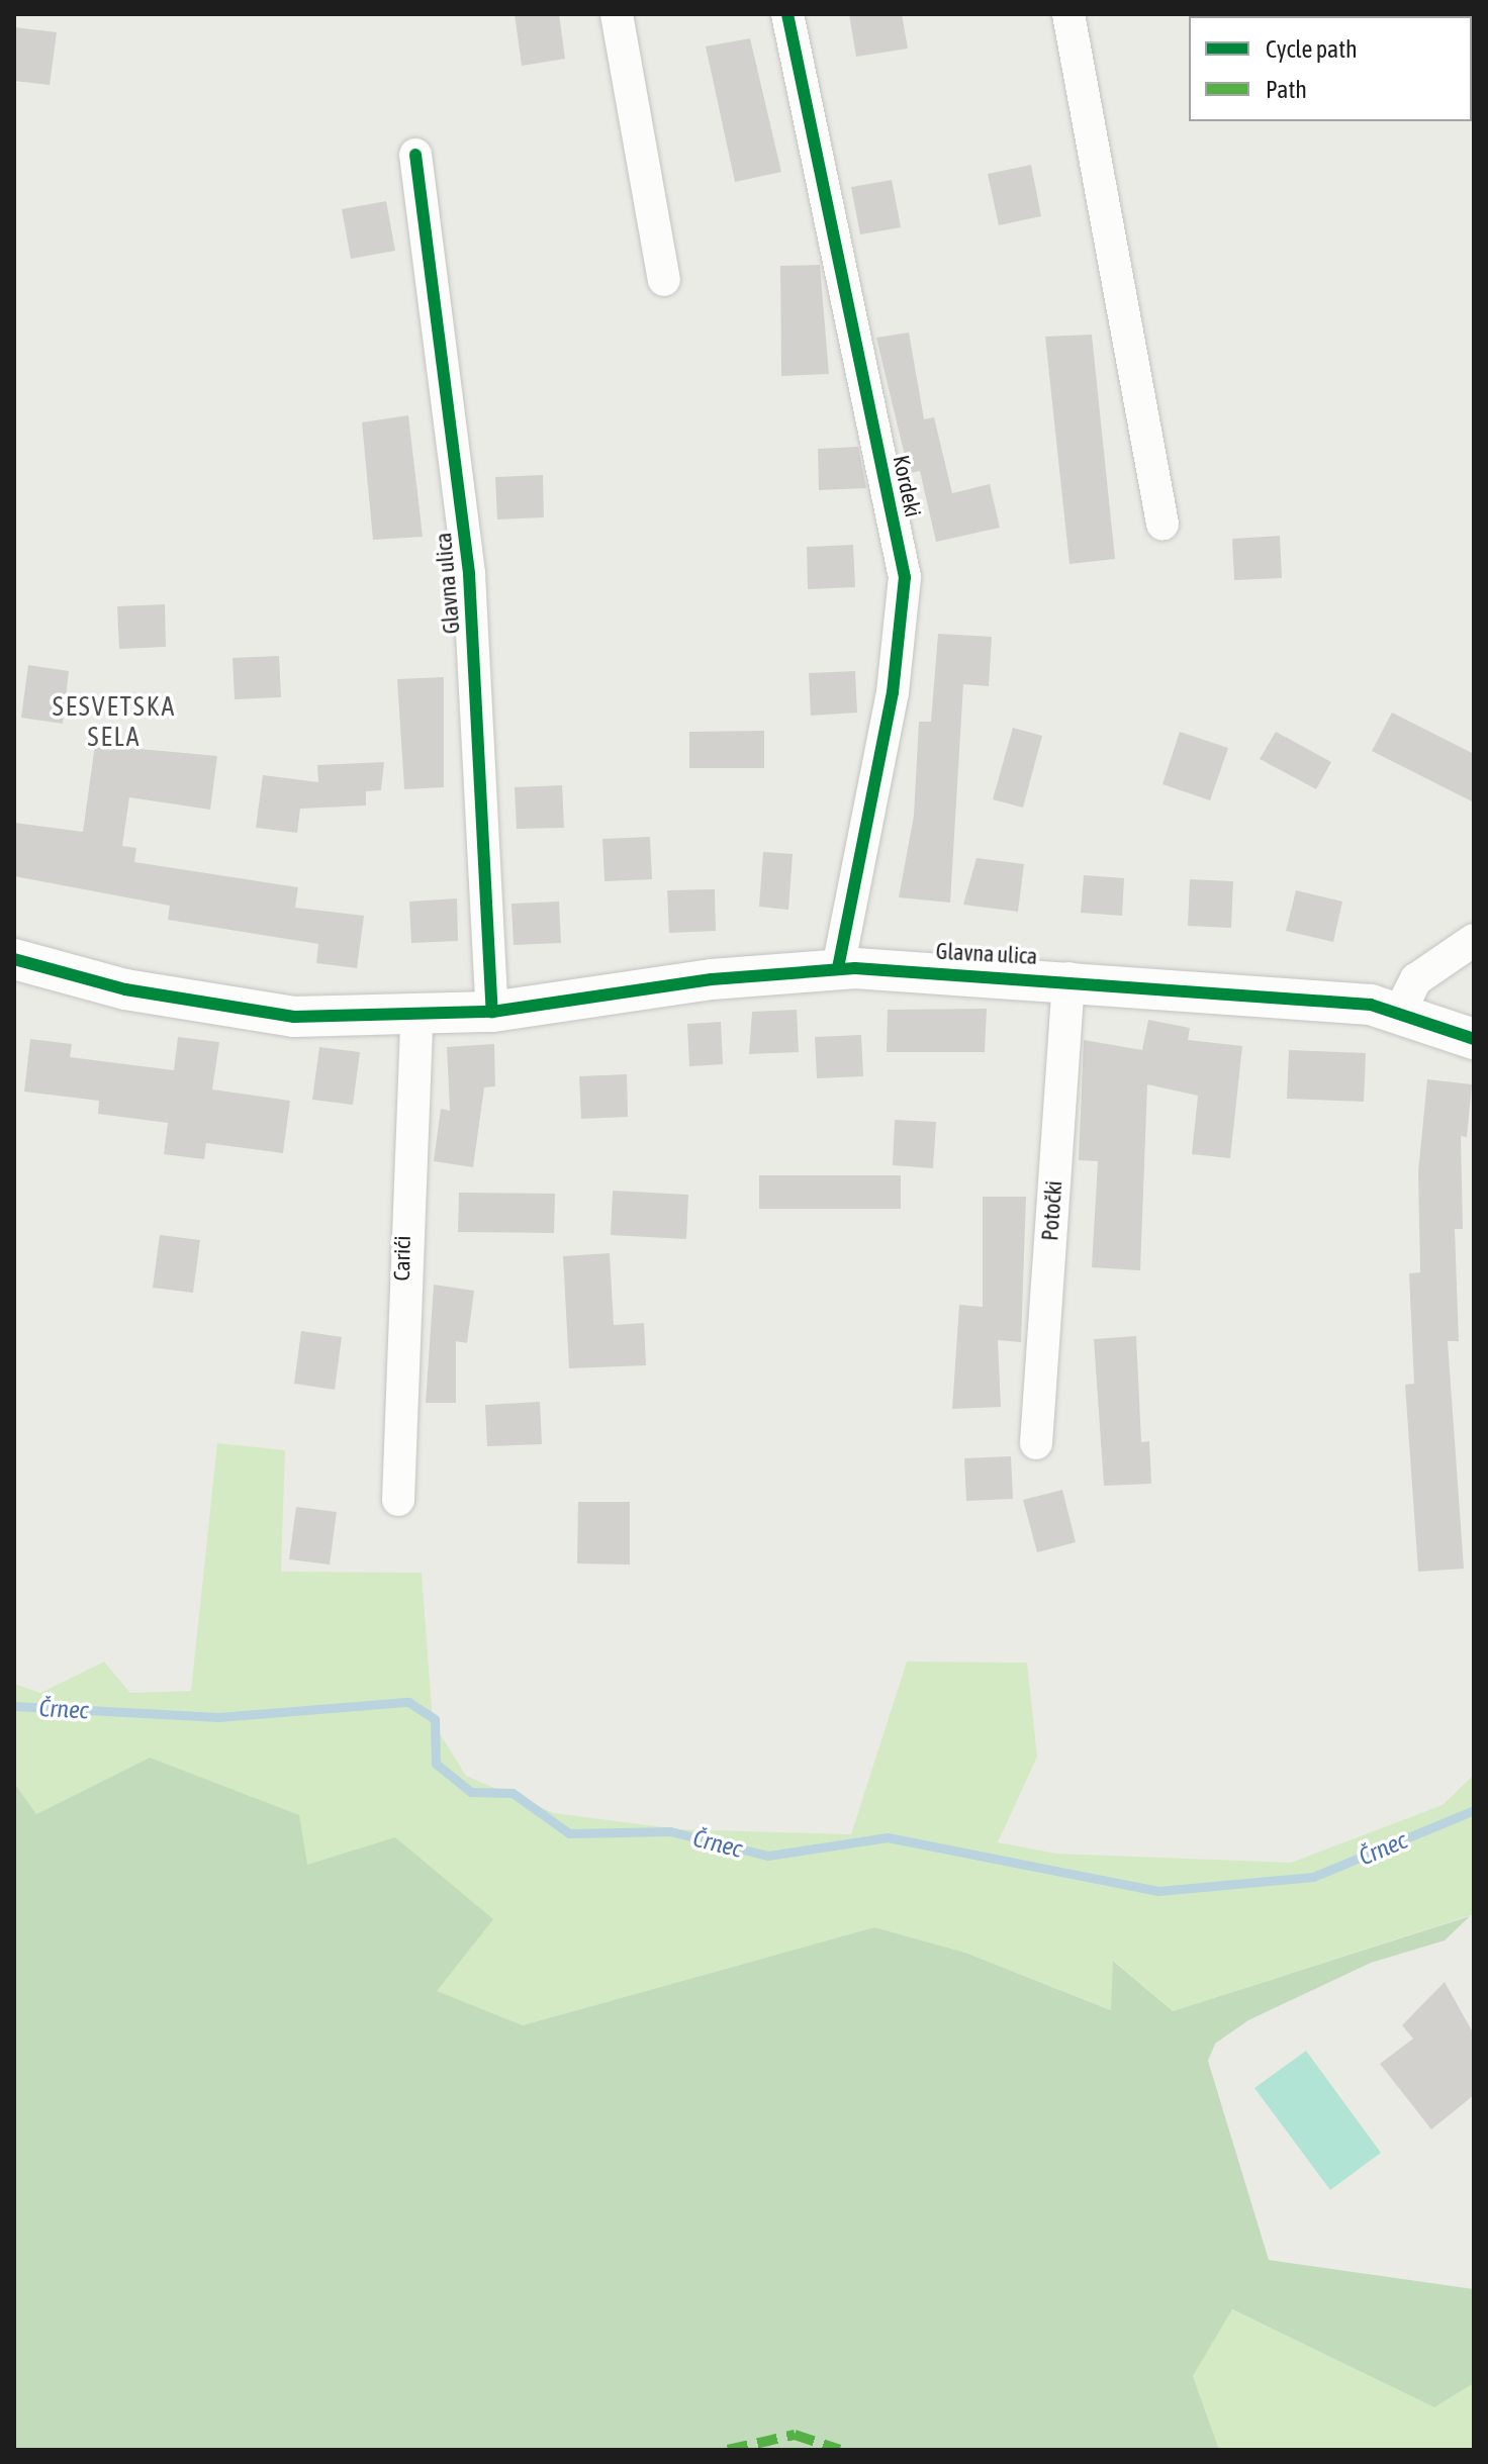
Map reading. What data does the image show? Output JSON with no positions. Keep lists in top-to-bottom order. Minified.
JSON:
{"streets":{"street":["Kordeki","Glavna ulica","Potočki","Carići"]},"crossings":[["Kordeki","Glavna ulica"],["Glavna ulica","Potočki"],["Glavna ulica","Carići"]],"districts":["SESVETSKA SELA"],"water":["Črnec"],"legend":["Cycle path","Path"]}
